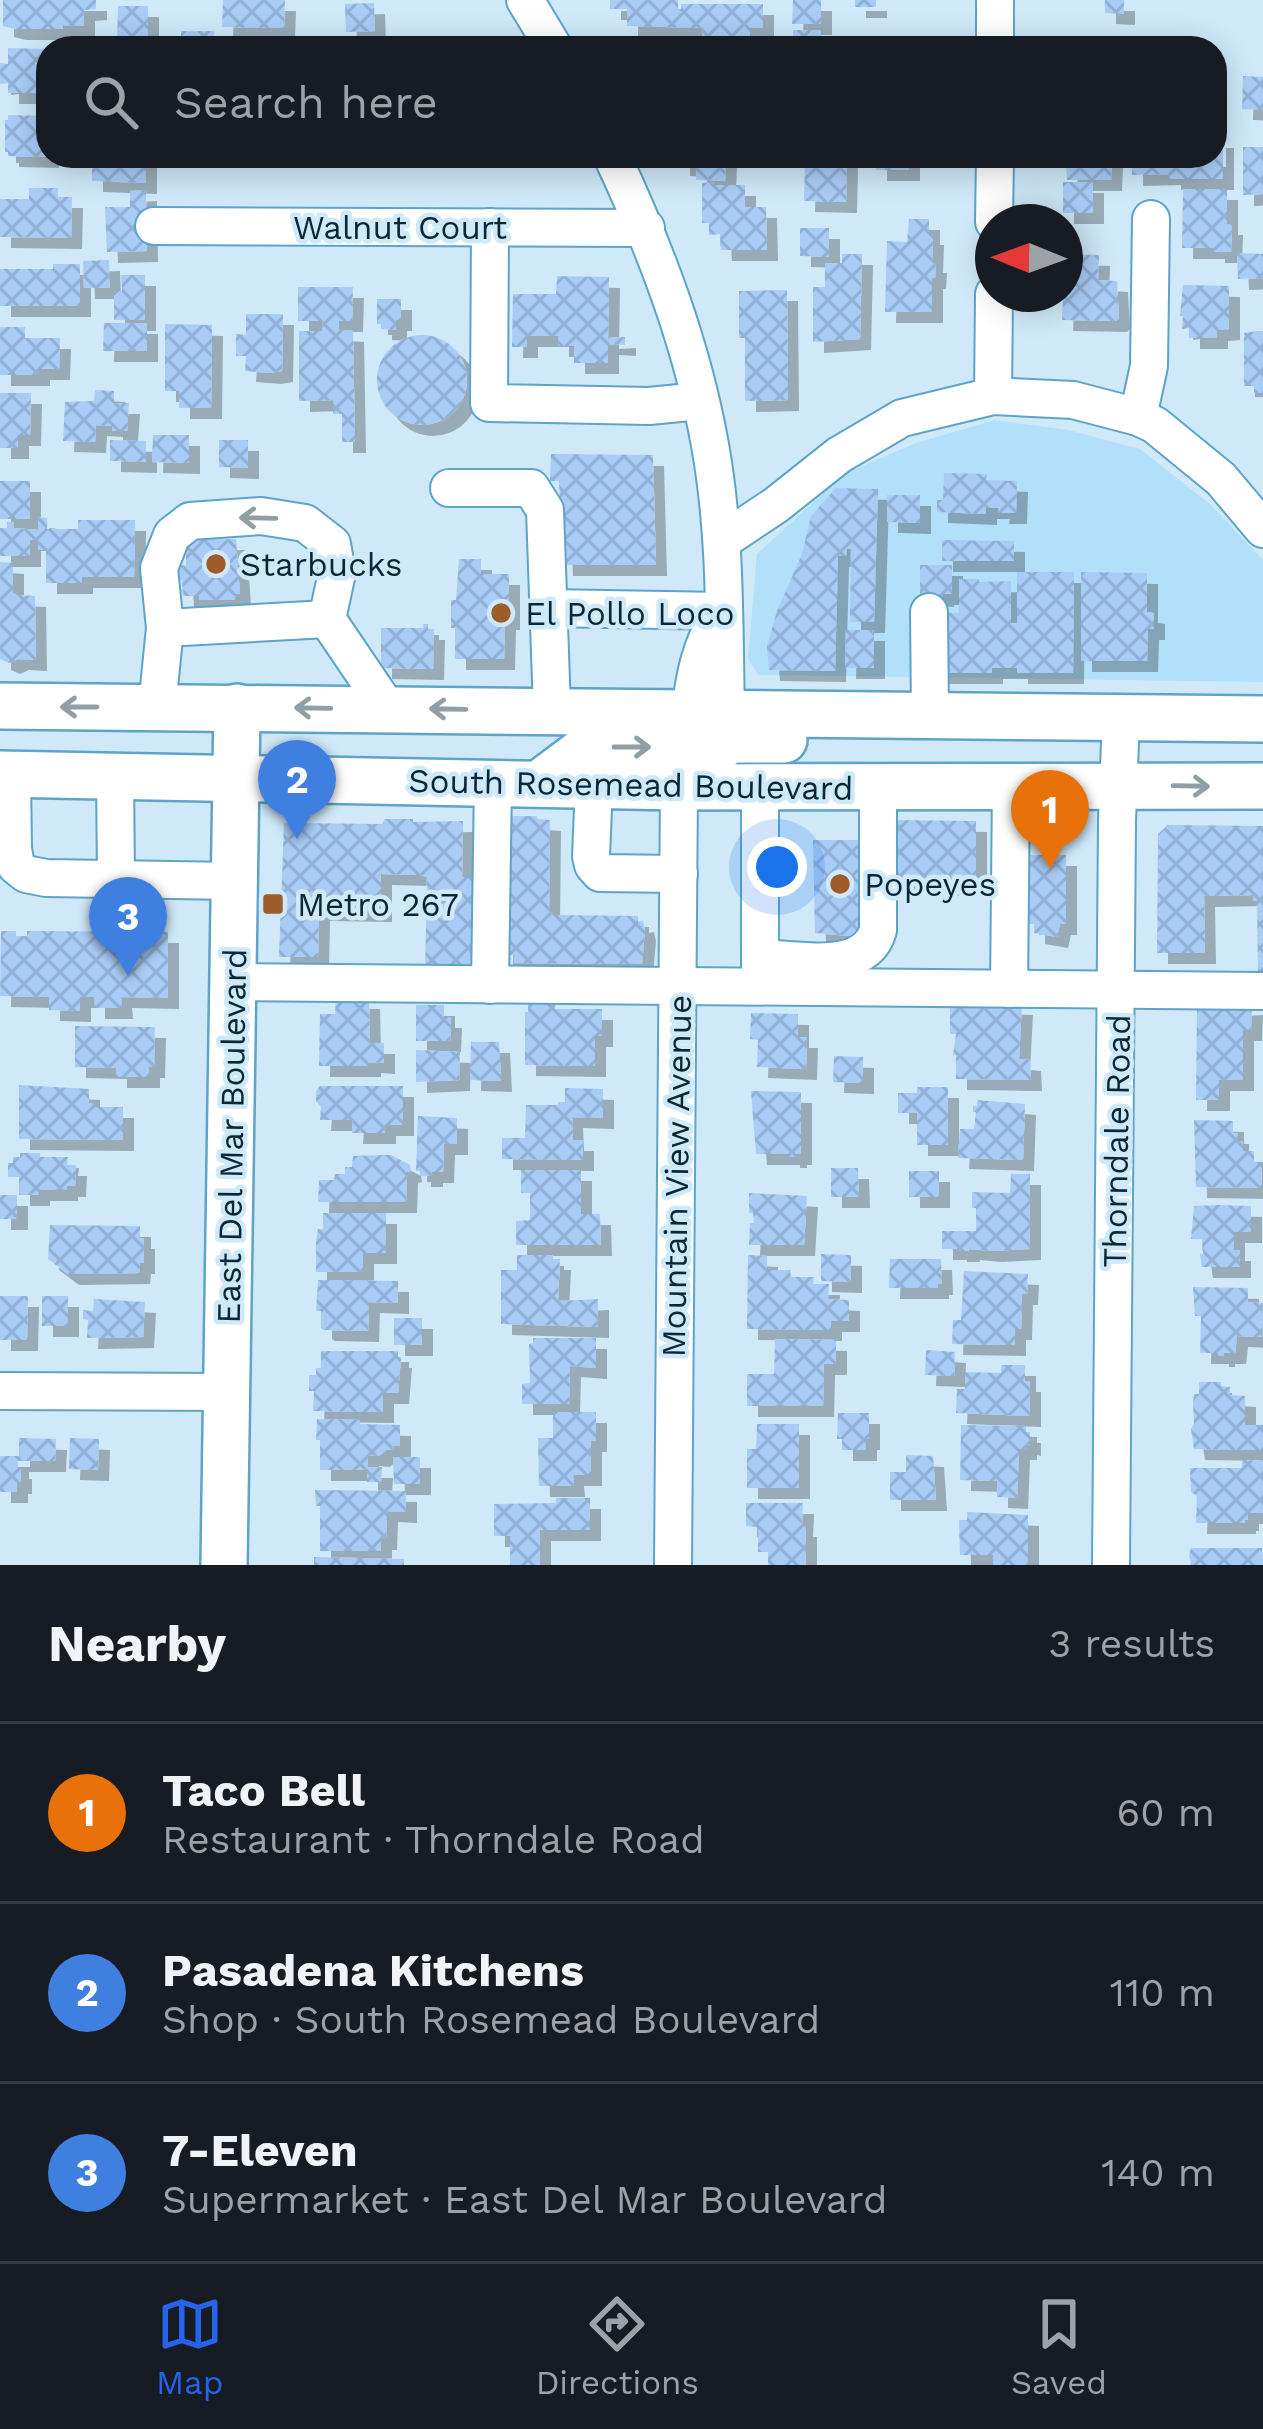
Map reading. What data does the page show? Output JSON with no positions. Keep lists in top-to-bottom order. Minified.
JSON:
{"streets":{"main road":["South Rosemead Boulevard","East Del Mar Boulevard"],"street":["Walnut Court","Thorndale Road","Mountain View Avenue"]},"crossings":[["South Rosemead Boulevard","East Del Mar Boulevard"],["South Rosemead Boulevard","Thorndale Road"],["South Rosemead Boulevard","Mountain View Avenue"]],"places":{"other":["Starbucks","El Pollo Loco","Popeyes"],"transit":["Metro 267"]},"north":"left","page":{"search":"Search here","pins":["2","1","3"],"heading":["Nearby","3 results"],"list":[{"mark":"1","name":"Taco Bell","note":"Restaurant · Thorndale Road","value":"60 m"},{"mark":"2","name":"Pasadena Kitchens","note":"Shop · South Rosemead Boulevard","value":"110 m"},{"mark":"3","name":"7-Eleven","note":"Supermarket · East Del Mar Boulevard","value":"140 m"}],"nav":["Map","Directions","Saved"]}}
